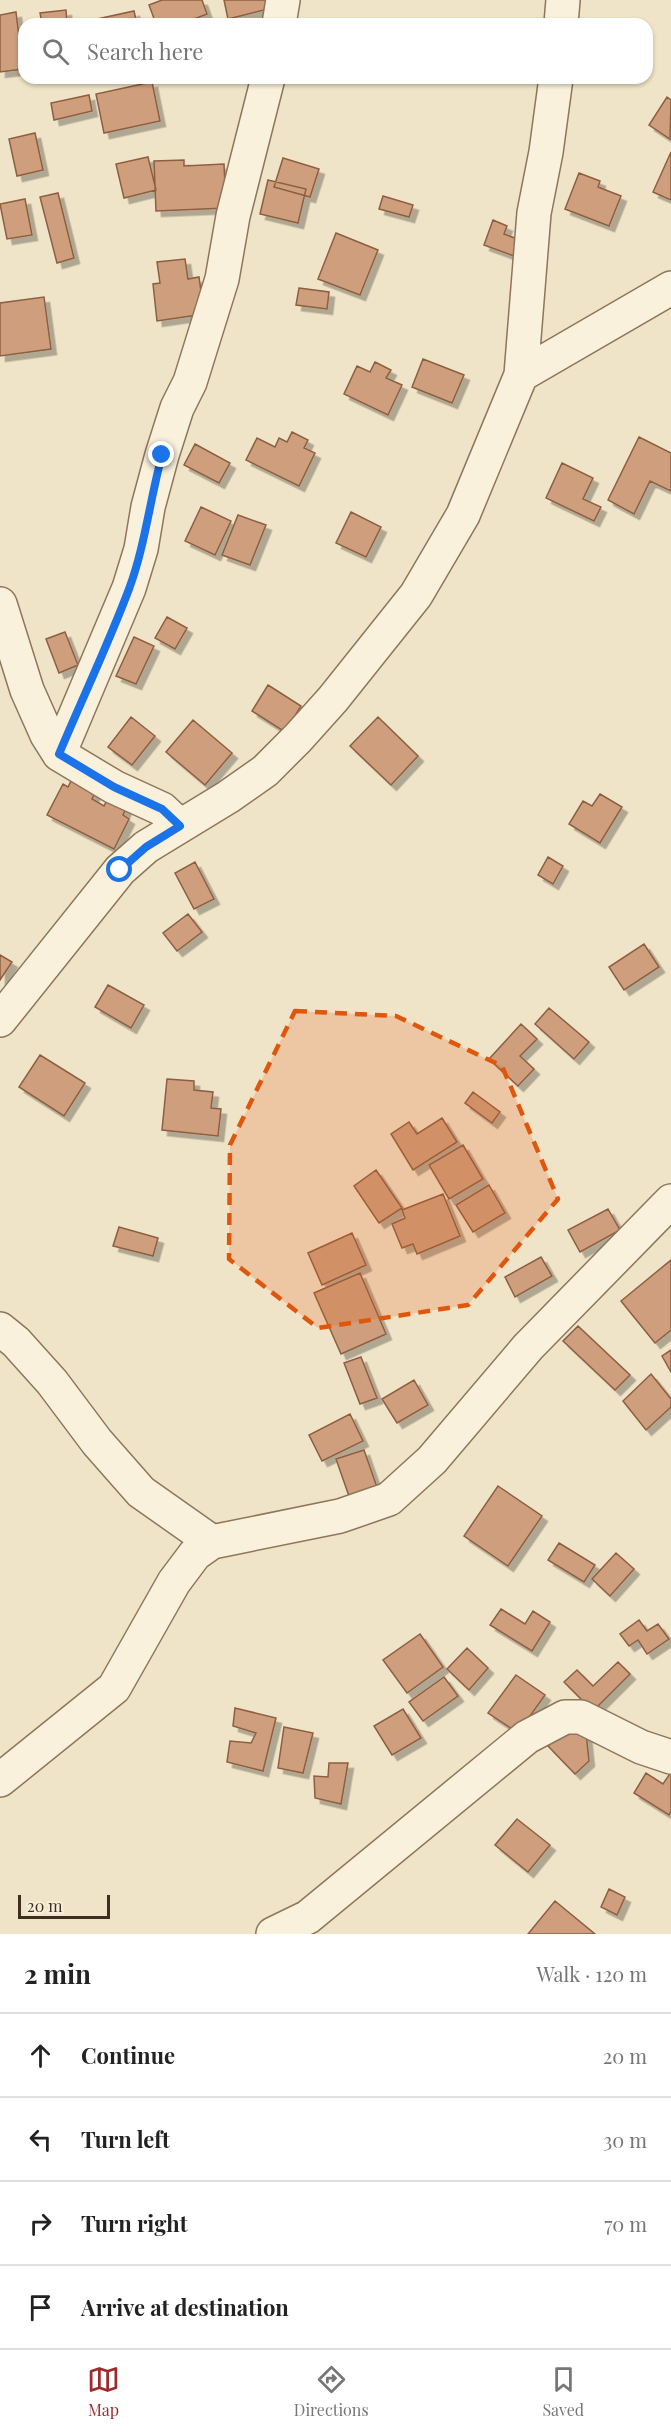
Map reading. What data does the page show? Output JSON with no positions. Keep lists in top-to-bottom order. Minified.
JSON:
{"scale_bar":"20 m","page":{"search":"Search here","scale":"20 m","heading":["2 min","Walk · 120 m"],"list":[["Continue","20 m"],["Turn left","30 m"],["Turn right","70 m"],"Arrive at destination"],"nav":["Map","Directions","Saved"]}}
